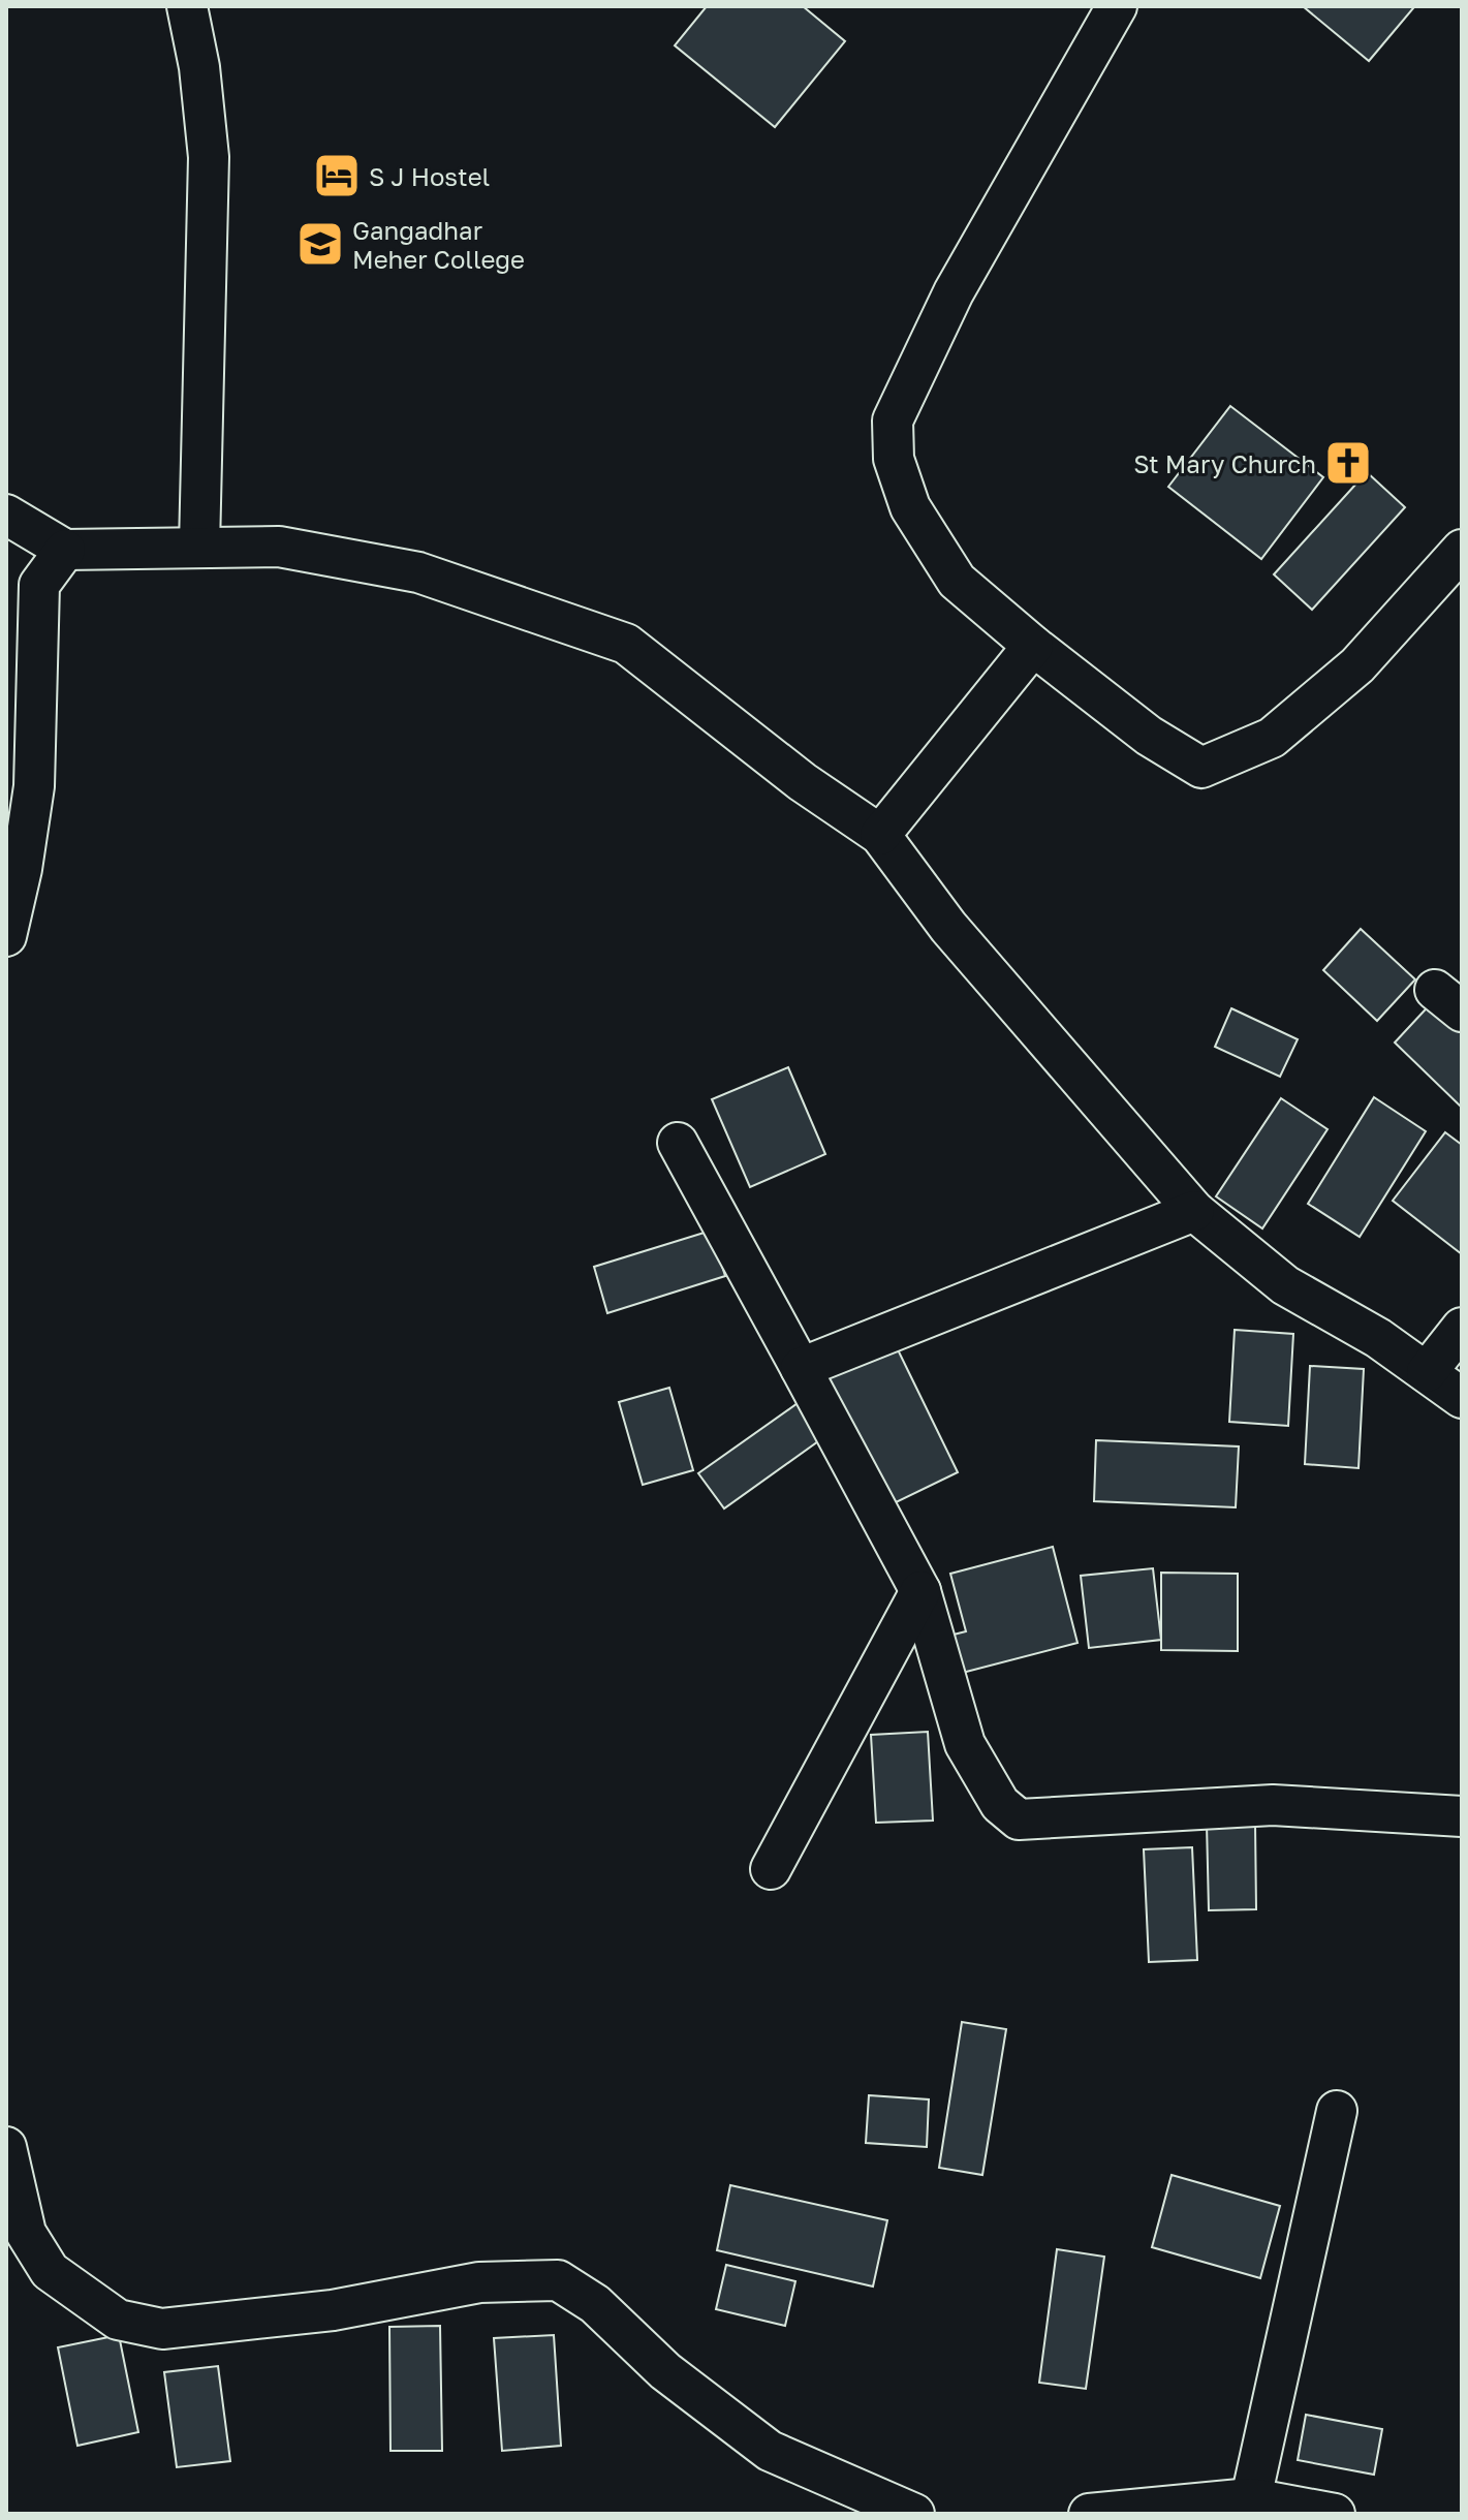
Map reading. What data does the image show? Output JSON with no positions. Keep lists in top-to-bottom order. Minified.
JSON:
{"places":{"hotel":["S J Hostel"],"school or university":["Gangadhar Meher College"],"church":["St Mary Church"]}}
